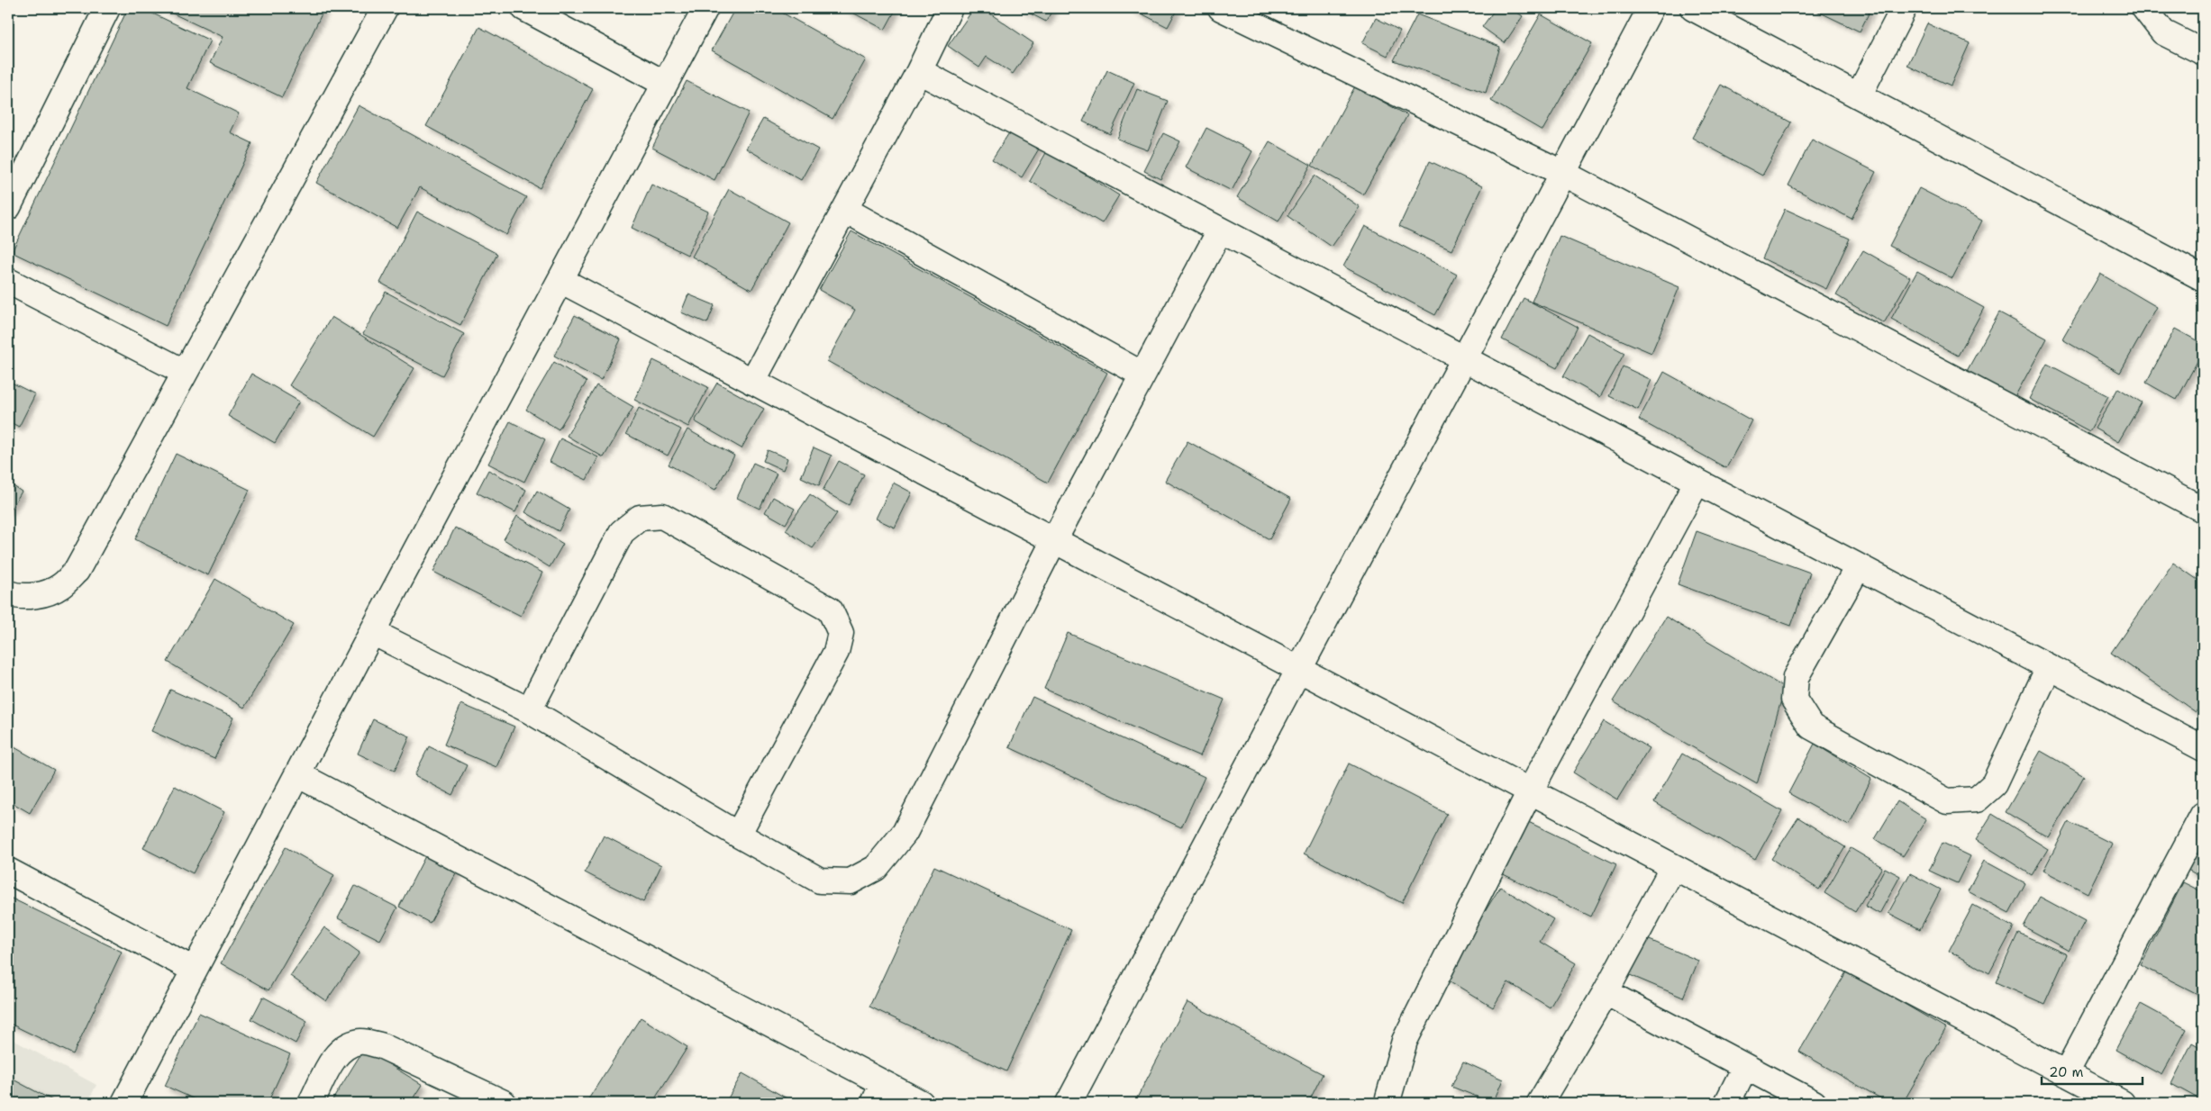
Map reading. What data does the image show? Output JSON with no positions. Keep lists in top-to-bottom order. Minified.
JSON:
{"scale_bar":"20 m"}
